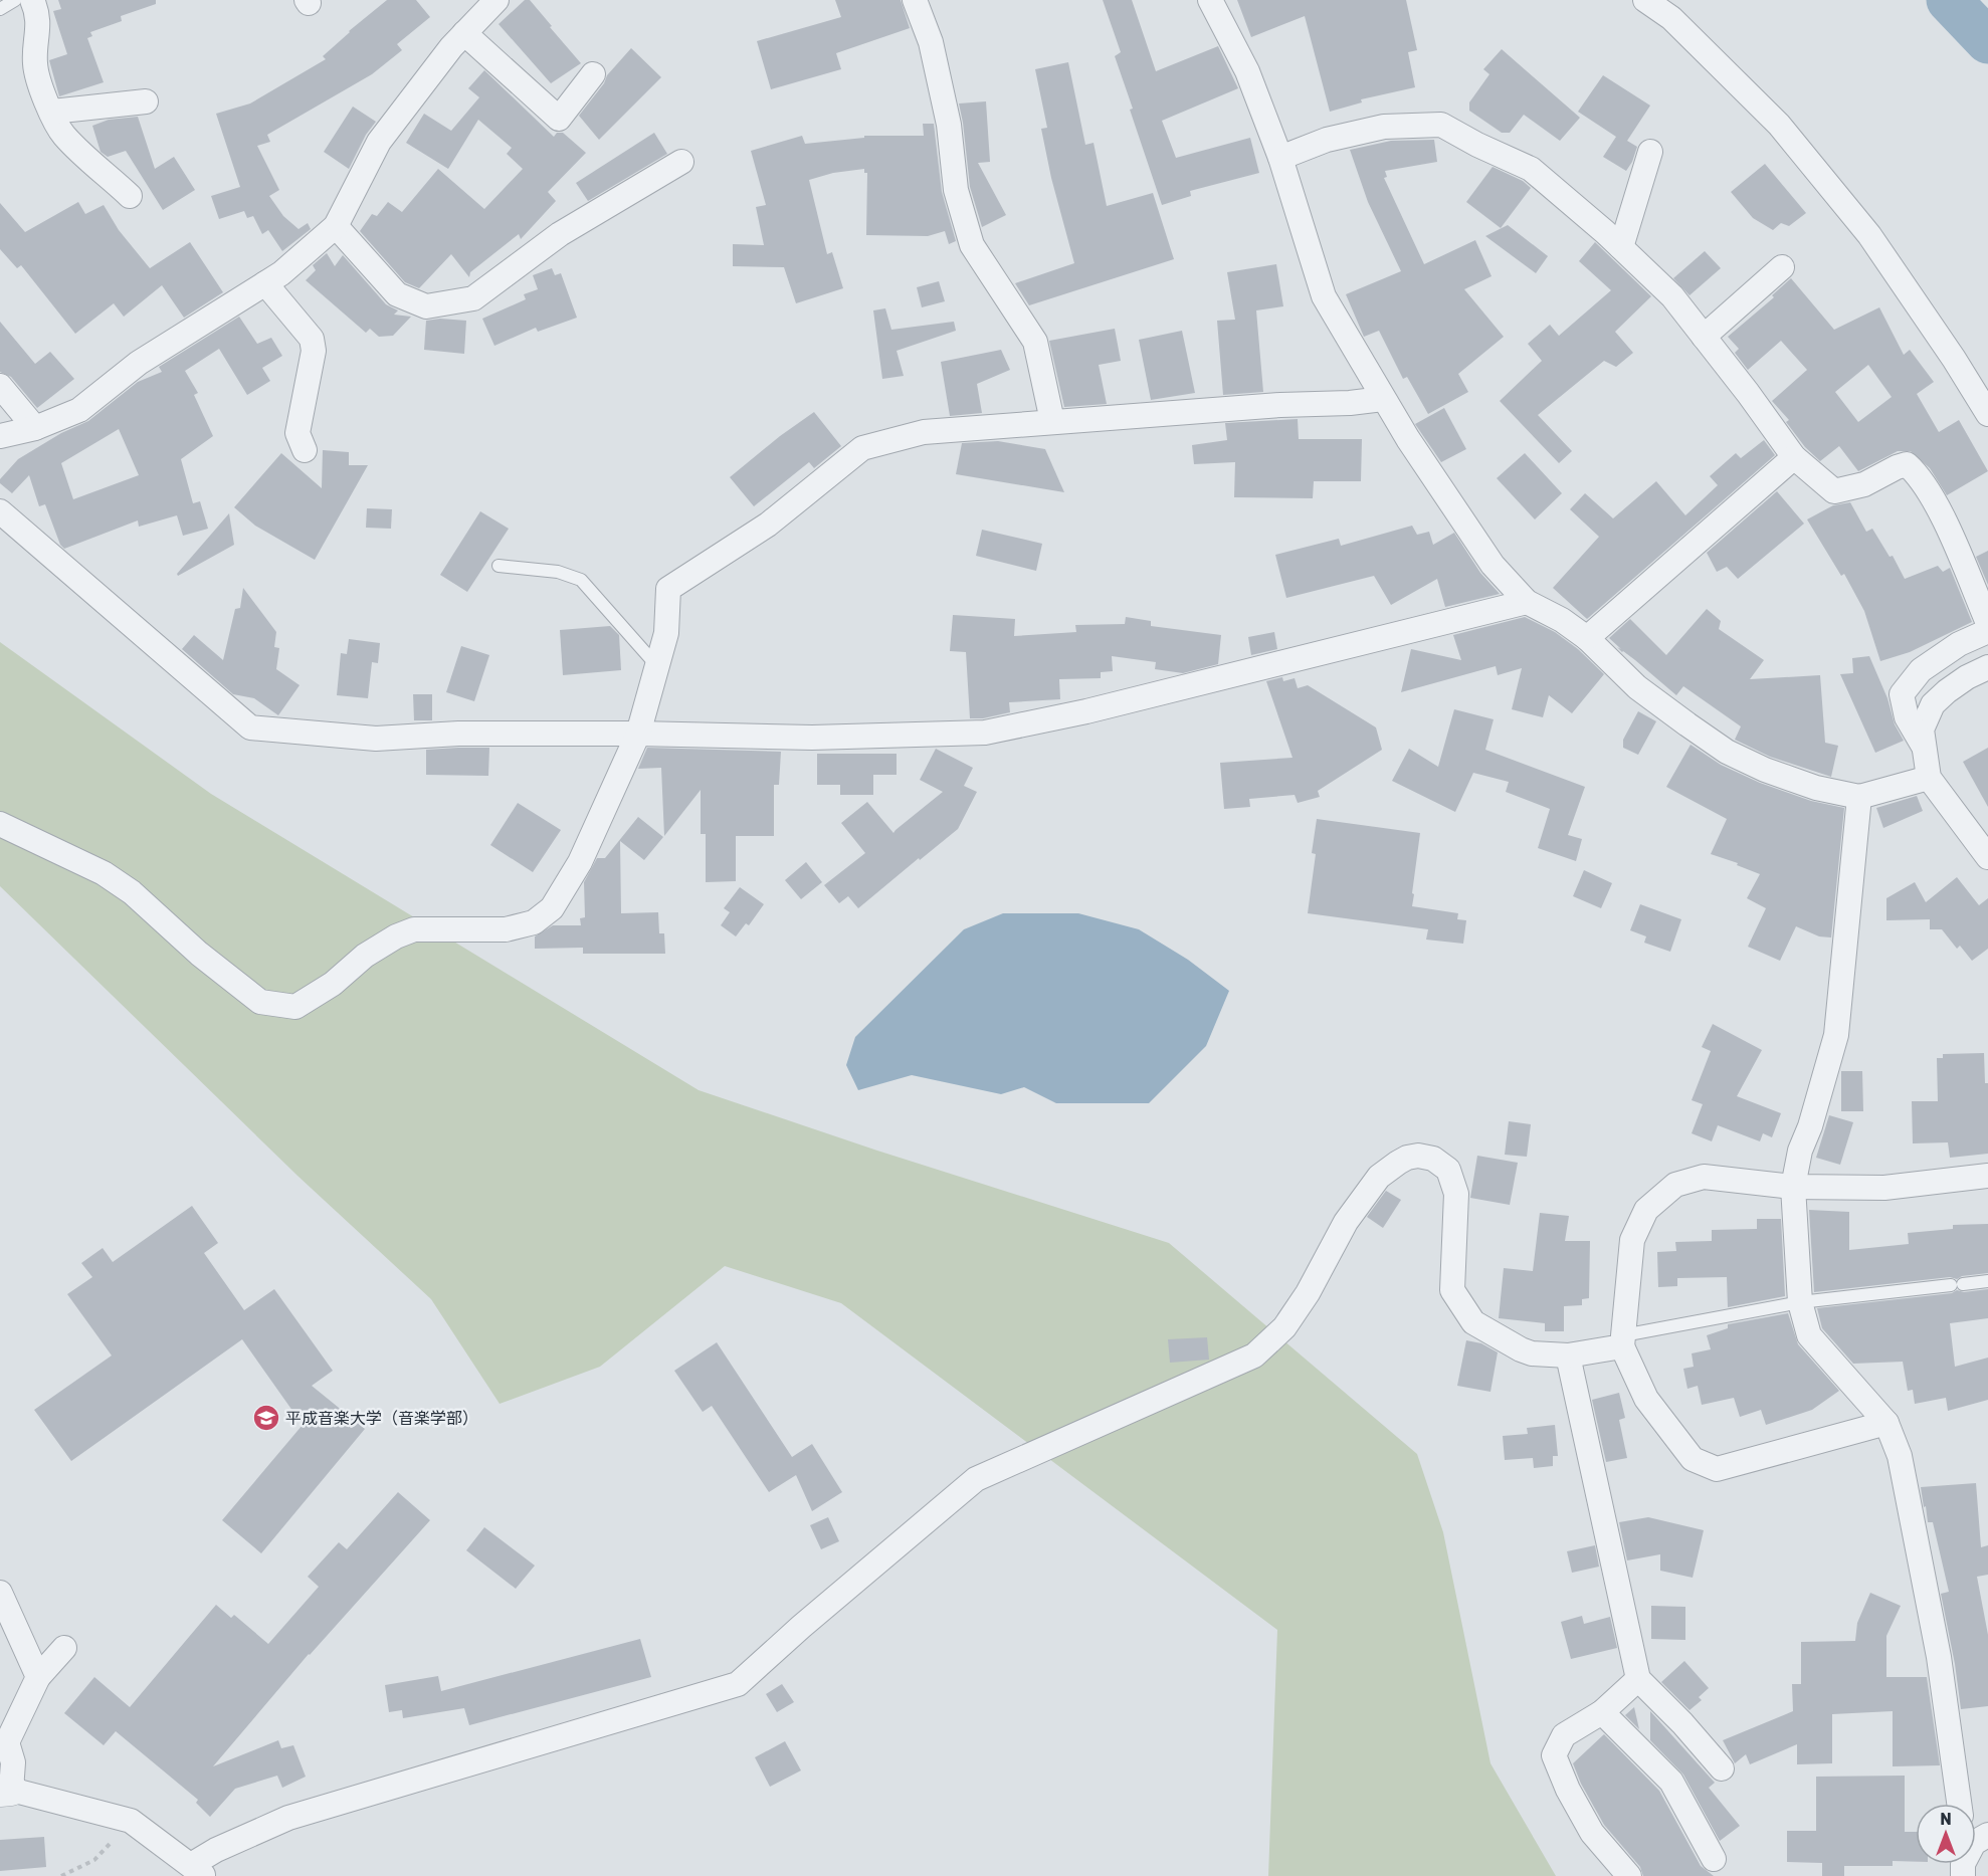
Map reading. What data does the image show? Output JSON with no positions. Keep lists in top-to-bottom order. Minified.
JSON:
{"places":{"school or university":["平成音楽大学（音楽学部）"]},"north":"top"}
